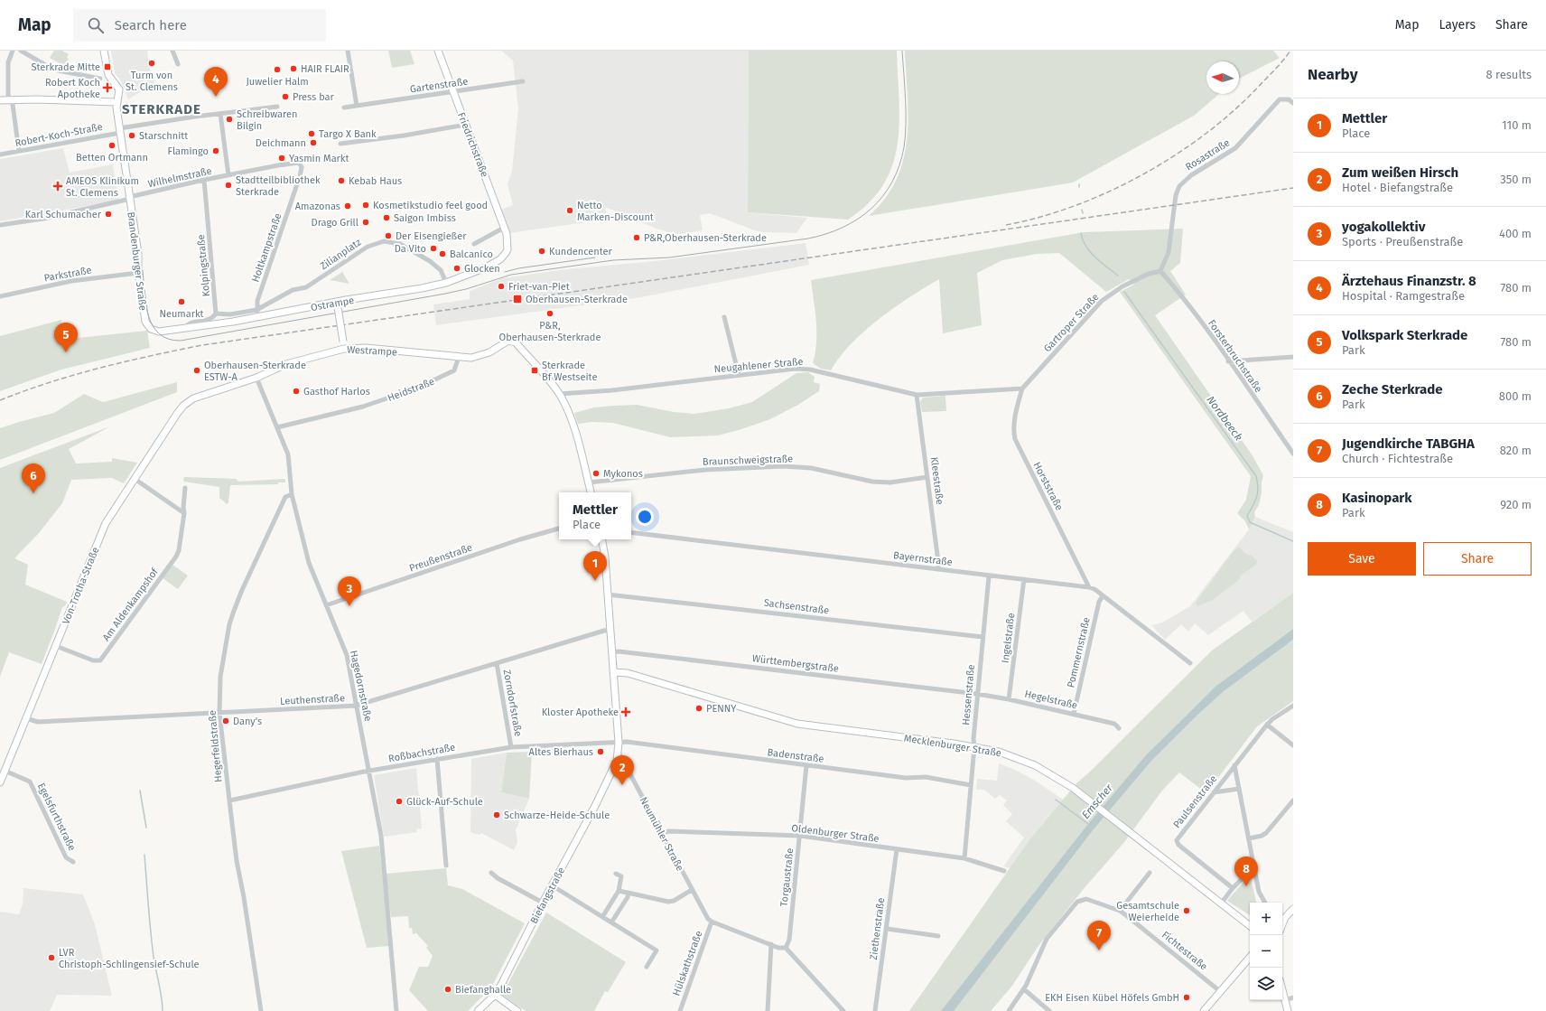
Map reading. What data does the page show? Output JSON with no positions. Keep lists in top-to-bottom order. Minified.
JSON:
{"streets":{"main road":["Friedrichstraße","Brandenburger Straße","Ostrampe","Westrampe","Von-Trotha-Straße","Mecklenburger Straße","Neumühler Straße","Biefangstraße"],"street":["Gartenstraße","Robert-Koch-Straße","Rosastraße","Wilhelmstraße","Holtkampstraße","Zilianplatz","Kolpingstraße","Parkstraße","Gartroper Straße","Forsterbruchstraße","Neugahlener Straße","Heidstraße","Braunschweigstraße","Kleestraße","Horststraße","Preußenstraße","Bayernstraße","Am Aldenkampshof","Sachsenstraße","Ingelstraße","Pommernstraße","Württembergstraße","Hagedornstraße","Hessenstraße","Leuthenstraße","Hegelstraße","Zorndorfstraße","Hegerfeldstraße","Roßbachstraße","Badenstraße","Paulsenstraße","Egelsfurthstraße","Oldenburger Straße","Torgaustraße","Ziethenstraße","Fichtestraße","Hülskathstraße"]},"crossings":[["Gartenstraße","Friedrichstraße"],["Robert-Koch-Straße","Brandenburger Straße"],["Friedrichstraße","Ostrampe"],["Rosastraße","Gartroper Straße"],["Rosastraße","Forsterbruchstraße"],["Wilhelmstraße","Holtkampstraße"],["Wilhelmstraße","Brandenburger Straße"],["Wilhelmstraße","Kolpingstraße"],["Holtkampstraße","Zilianplatz"],["Holtkampstraße","Ostrampe"],["Zilianplatz","Ostrampe"],["Brandenburger Straße","Parkstraße"],["Brandenburger Straße","Ostrampe"],["Gartroper Straße","Forsterbruchstraße"],["Gartroper Straße","Neugahlener Straße"],["Gartroper Straße","Horststraße"],["Westrampe","Heidstraße"],["Westrampe","Von-Trotha-Straße"],["Westrampe","Hagedornstraße"],["Neugahlener Straße","Kleestraße"],["Neugahlener Straße","Horststraße"],["Heidstraße","Hagedornstraße"],["Braunschweigstraße","Kleestraße"],["Kleestraße","Bayernstraße"],["Horststraße","Bayernstraße"],["Preußenstraße","Hagedornstraße"],["Bayernstraße","Ingelstraße"],["Bayernstraße","Pommernstraße"],["Bayernstraße","Hessenstraße"],["Von-Trotha-Straße","Am Aldenkampshof"],["Von-Trotha-Straße","Leuthenstraße"],["Von-Trotha-Straße","Egelsfurthstraße"],["Sachsenstraße","Hessenstraße"],["Sachsenstraße","Neumühler Straße"],["Ingelstraße","Hegelstraße"],["Pommernstraße","Hegelstraße"],["Württembergstraße","Hessenstraße"],["Württembergstraße","Hegelstraße"],["Württembergstraße","Neumühler Straße"],["Hagedornstraße","Leuthenstraße"],["Hagedornstraße","Hegerfeldstraße"],["Hagedornstraße","Roßbachstraße"],["Hessenstraße","Hegelstraße"],["Hessenstraße","Mecklenburger Straße"],["Hessenstraße","Badenstraße"],["Hessenstraße","Oldenburger Straße"],["Leuthenstraße","Zorndorfstraße"],["Leuthenstraße","Hegerfeldstraße"],["Leuthenstraße","Neumühler Straße"],["Zorndorfstraße","Roßbachstraße"],["Mecklenburger Straße","Neumühler Straße"],["Hegerfeldstraße","Roßbachstraße"],["Roßbachstraße","Badenstraße"],["Roßbachstraße","Neumühler Straße"],["Badenstraße","Neumühler Straße"],["Badenstraße","Torgaustraße"],["Oldenburger Straße","Neumühler Straße"],["Oldenburger Straße","Torgaustraße"],["Oldenburger Straße","Ziethenstraße"],["Neumühler Straße","Biefangstraße"],["Neumühler Straße","Hülskathstraße"]],"districts":["STERKRADE"],"water":["Nordbeeck","Emscher"],"places":{"other":["Turm von St. Clemens","HAIR FLAIR","Juwelier Halm","Press bar","Schreibwaren Bilgin","Targo X Bank","Starschnitt","Deichmann","Betten Ortmann","Flamingo","Yasmin Markt","Kebab Haus","Stadtteilbibliothek Sterkrade","Kosmetikstudio feel good","Amazonas","Netto Marken-Discount","Karl Schumacher","Saigon Imbiss","Drago Grill","Der Eisengießer","P&R,Oberhausen-Sterkrade","Da Vito","Kundencenter","Balcanico","Glocken","Friet-van-Piet","Neumarkt","P&R, Oberhausen-Sterkrade","Oberhausen-Sterkrade ESTW-A","Gasthof Harlos","Mykonos","PENNY","Dany's","Altes Bierhaus","Glück-Auf-Schule","Schwarze-Heide-Schule","Gesamtschule Weierheide","LVR Christoph-Schlingensief-Schule","Biefanghalle","EKH Eisen Kübel Höfels GmbH"],"transit":["Sterkrade Mitte","Oberhausen-Sterkrade","Sterkrade Bf Westseite"],"health":["Robert Koch Apotheke","AMEOS Klinikum St. Clemens","Kloster Apotheke"]},"north":"left","page":{"header":"Map","search":"Search here","nav":["Map","Layers","Share"],"heading":["Nearby","8 results"],"pins":["4","5","6","1","3","2","8","7"],"list":[{"mark":"1","name":"Mettler","note":"Place","value":"110 m"},{"mark":"2","name":"Zum weißen Hirsch","note":"Hotel · Biefangstraße","value":"350 m"},{"mark":"3","name":"yogakollektiv","note":"Sports · Preußenstraße","value":"400 m"},{"mark":"4","name":"Ärztehaus Finanzstr. 8","note":"Hospital · Ramgestraße","value":"780 m"},{"mark":"5","name":"Volkspark Sterkrade","note":"Park","value":"780 m"},{"mark":"6","name":"Zeche Sterkrade","note":"Park","value":"800 m"},{"mark":"7","name":"Jugendkirche TABGHA","note":"Church · Fichtestraße","value":"820 m"},{"mark":"8","name":"Kasinopark","note":"Park","value":"920 m"}],"popup":["Mettler","Place"],"buttons":["Save","Share"],"map_buttons":["+","−"]}}
